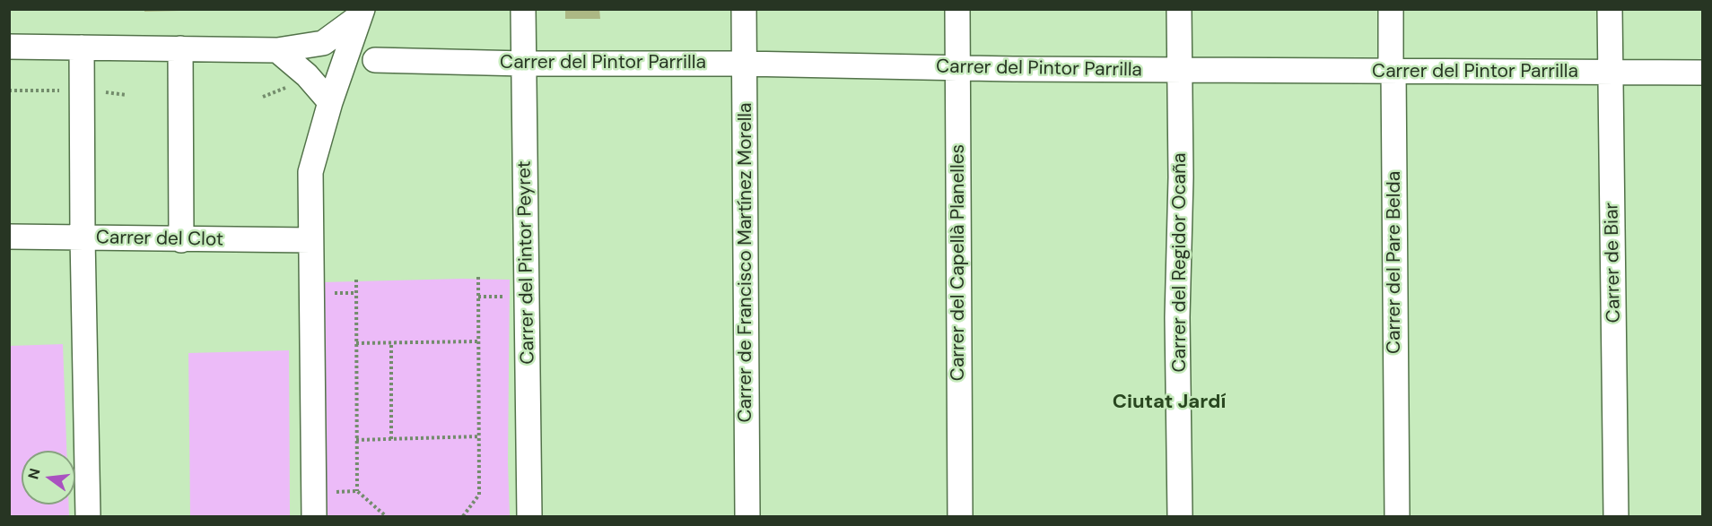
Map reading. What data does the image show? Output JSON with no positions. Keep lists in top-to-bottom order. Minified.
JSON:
{"streets":{"street":["Carrer del Pintor Parrilla","Carrer del Clot","Carrer del Pintor Peyret","Carrer de Francisco Martínez Morella","Carrer del Capellà Planelles","Carrer del Regidor Ocaña","Carrer del Pare Belda","Carrer de Biar"]},"crossings":[["Carrer del Pintor Parrilla","Carrer del Pintor Peyret"],["Carrer del Pintor Parrilla","Carrer de Francisco Martínez Morella"],["Carrer del Pintor Parrilla","Carrer del Capellà Planelles"],["Carrer del Pintor Parrilla","Carrer del Regidor Ocaña"],["Carrer del Pintor Parrilla","Carrer del Pare Belda"],["Carrer del Pintor Parrilla","Carrer de Biar"]],"districts":["Ciutat Jardí"],"north":"left"}
